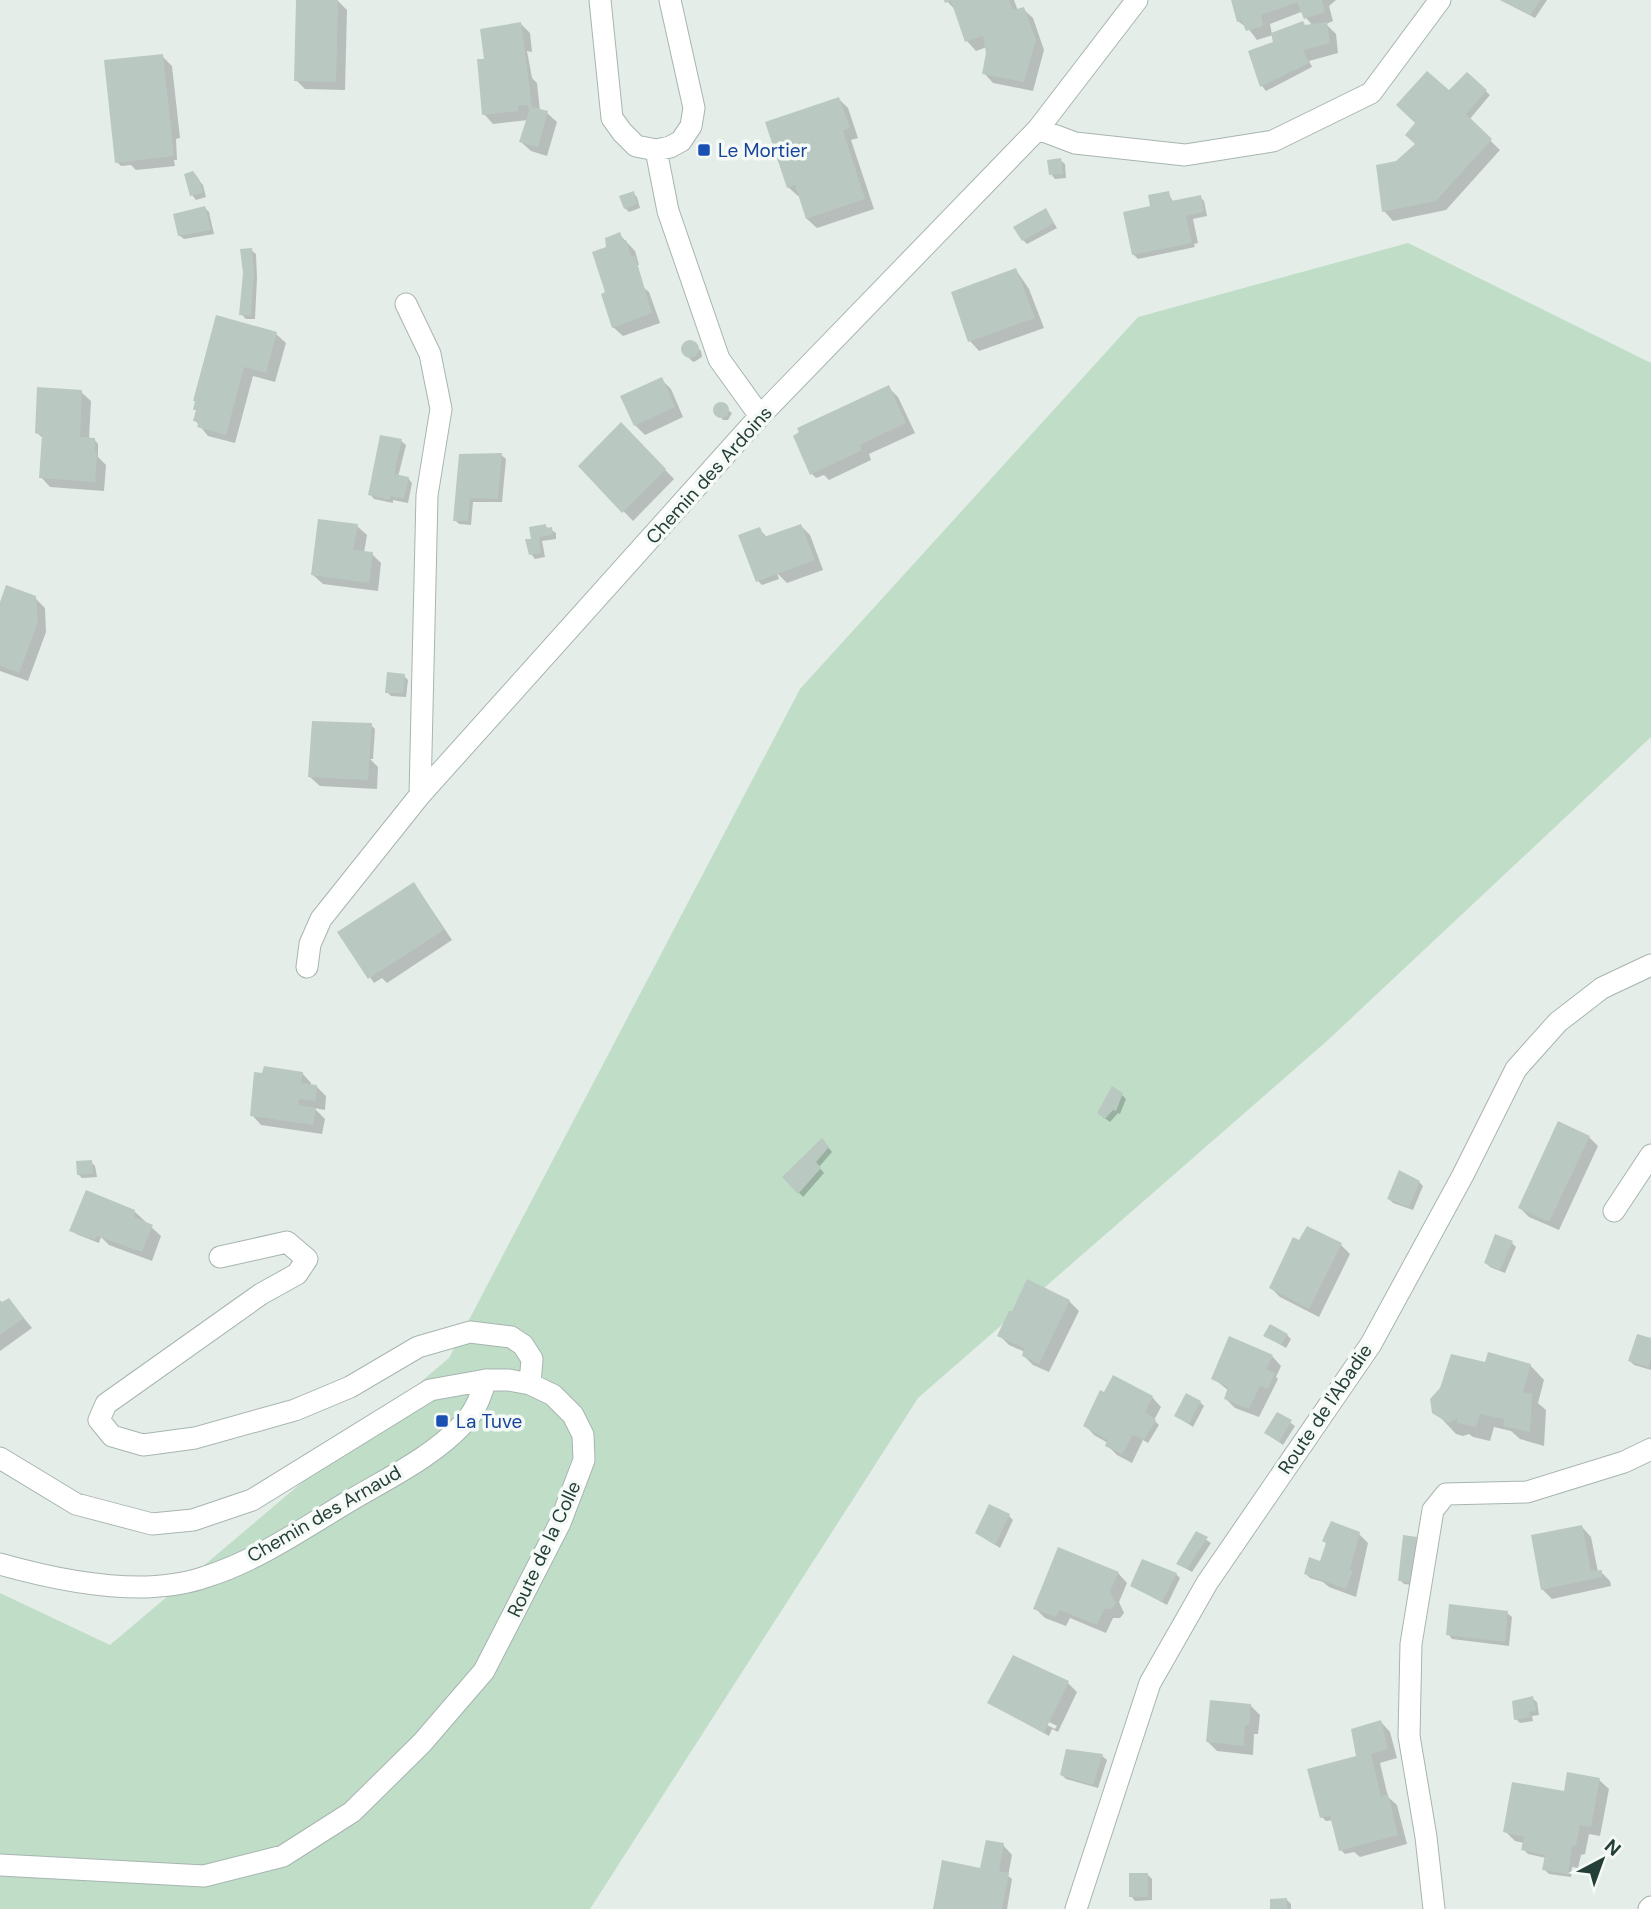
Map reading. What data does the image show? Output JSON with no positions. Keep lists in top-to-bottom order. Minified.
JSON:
{"streets":{"street":["Chemin des Ardoins","Route de l'Abadie","Chemin des Arnaud","Route de la Colle"]},"crossings":[["Chemin des Arnaud","Route de la Colle"]],"places":{"transit":["Le Mortier","La Tuve"]},"north":"top right"}
